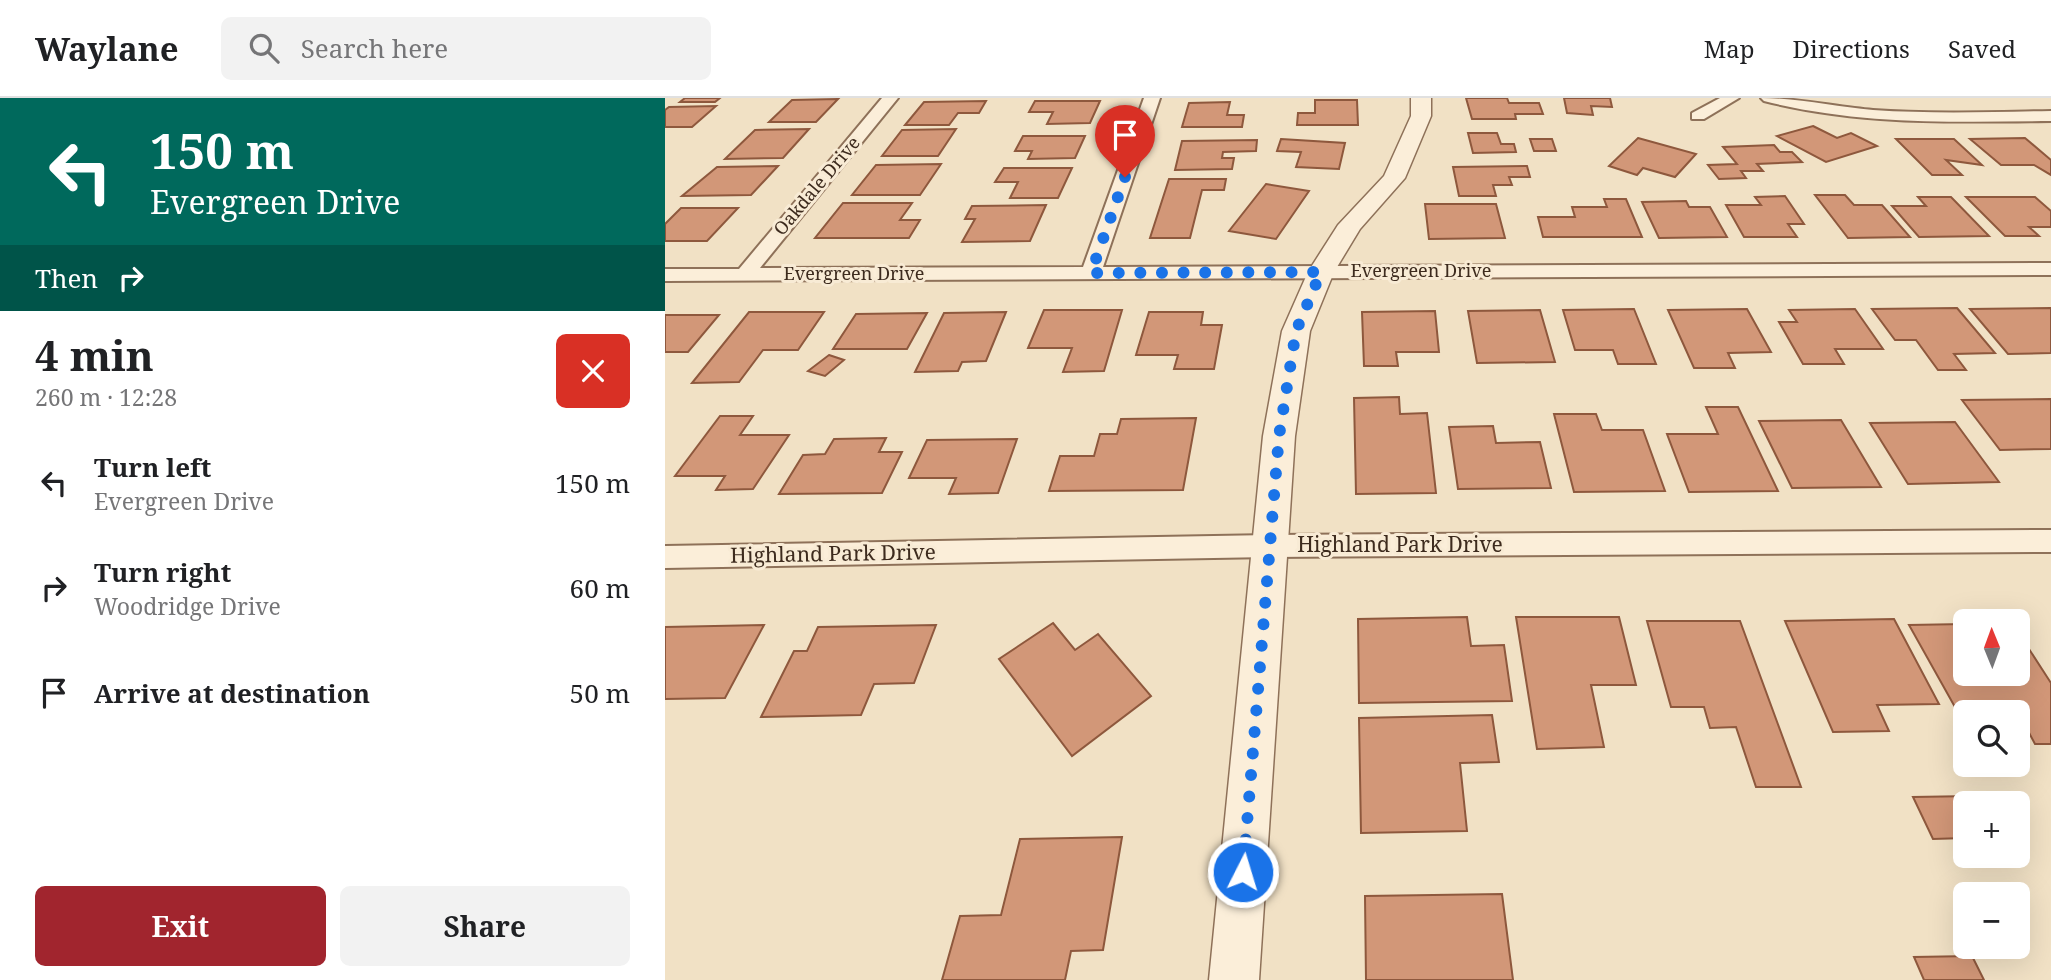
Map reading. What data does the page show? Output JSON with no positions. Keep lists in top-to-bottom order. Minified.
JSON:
{"streets":{"street":["Oakdale Drive","Evergreen Drive","Highland Park Drive"]},"crossings":[["Oakdale Drive","Evergreen Drive"]],"north":"top","page":{"header":"Waylane","search":"Search here","nav":["Map","Directions","Saved"],"turn":["150 m","Evergreen Drive"],"then":"Then","heading":["4 min","260 m · 12:28"],"list":[{"name":"Turn left","note":"Evergreen Drive","value":"150 m"},{"name":"Turn right","note":"Woodridge Drive","value":"60 m"},{"name":"Arrive at destination","value":"50 m"}],"map_buttons":["+","−"],"buttons":["Exit","Share"]}}
